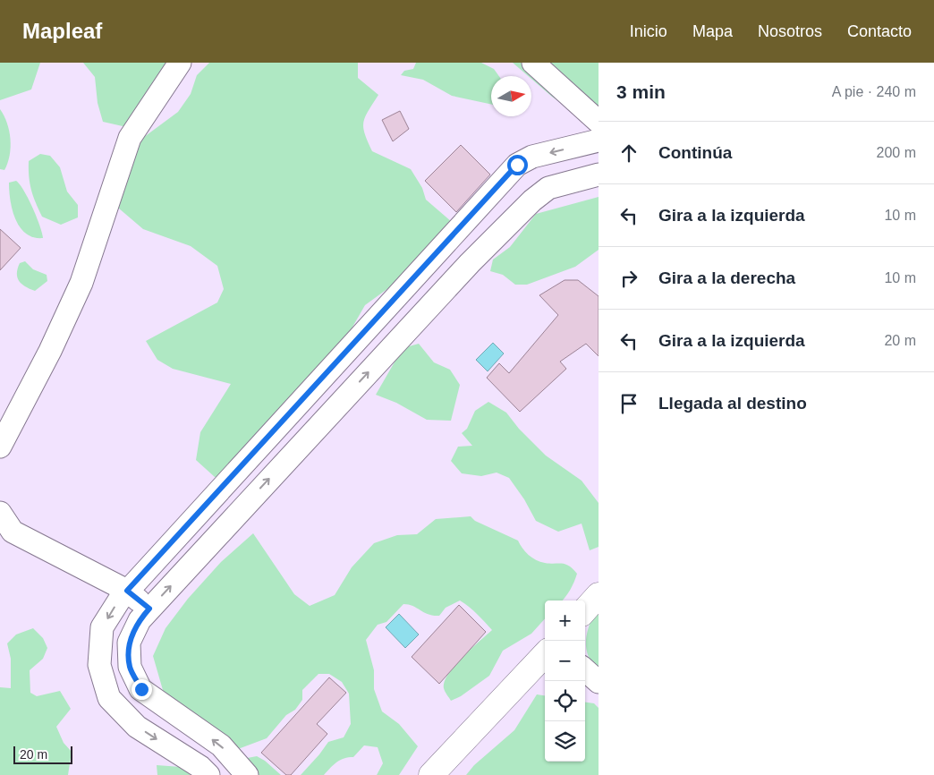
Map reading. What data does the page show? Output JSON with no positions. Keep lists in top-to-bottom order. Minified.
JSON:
{"scale_bar":"20 m","north":"right","page":{"header":"Mapleaf","nav":["Inicio","Mapa","Nosotros","Contacto"],"heading":["3 min","A pie · 240 m"],"list":[["Continúa","200 m"],["Gira a la izquierda","10 m"],["Gira a la derecha","10 m"],["Gira a la izquierda","20 m"],"Llegada al destino"],"map_buttons":["+","−"],"scale":"20 m"}}
